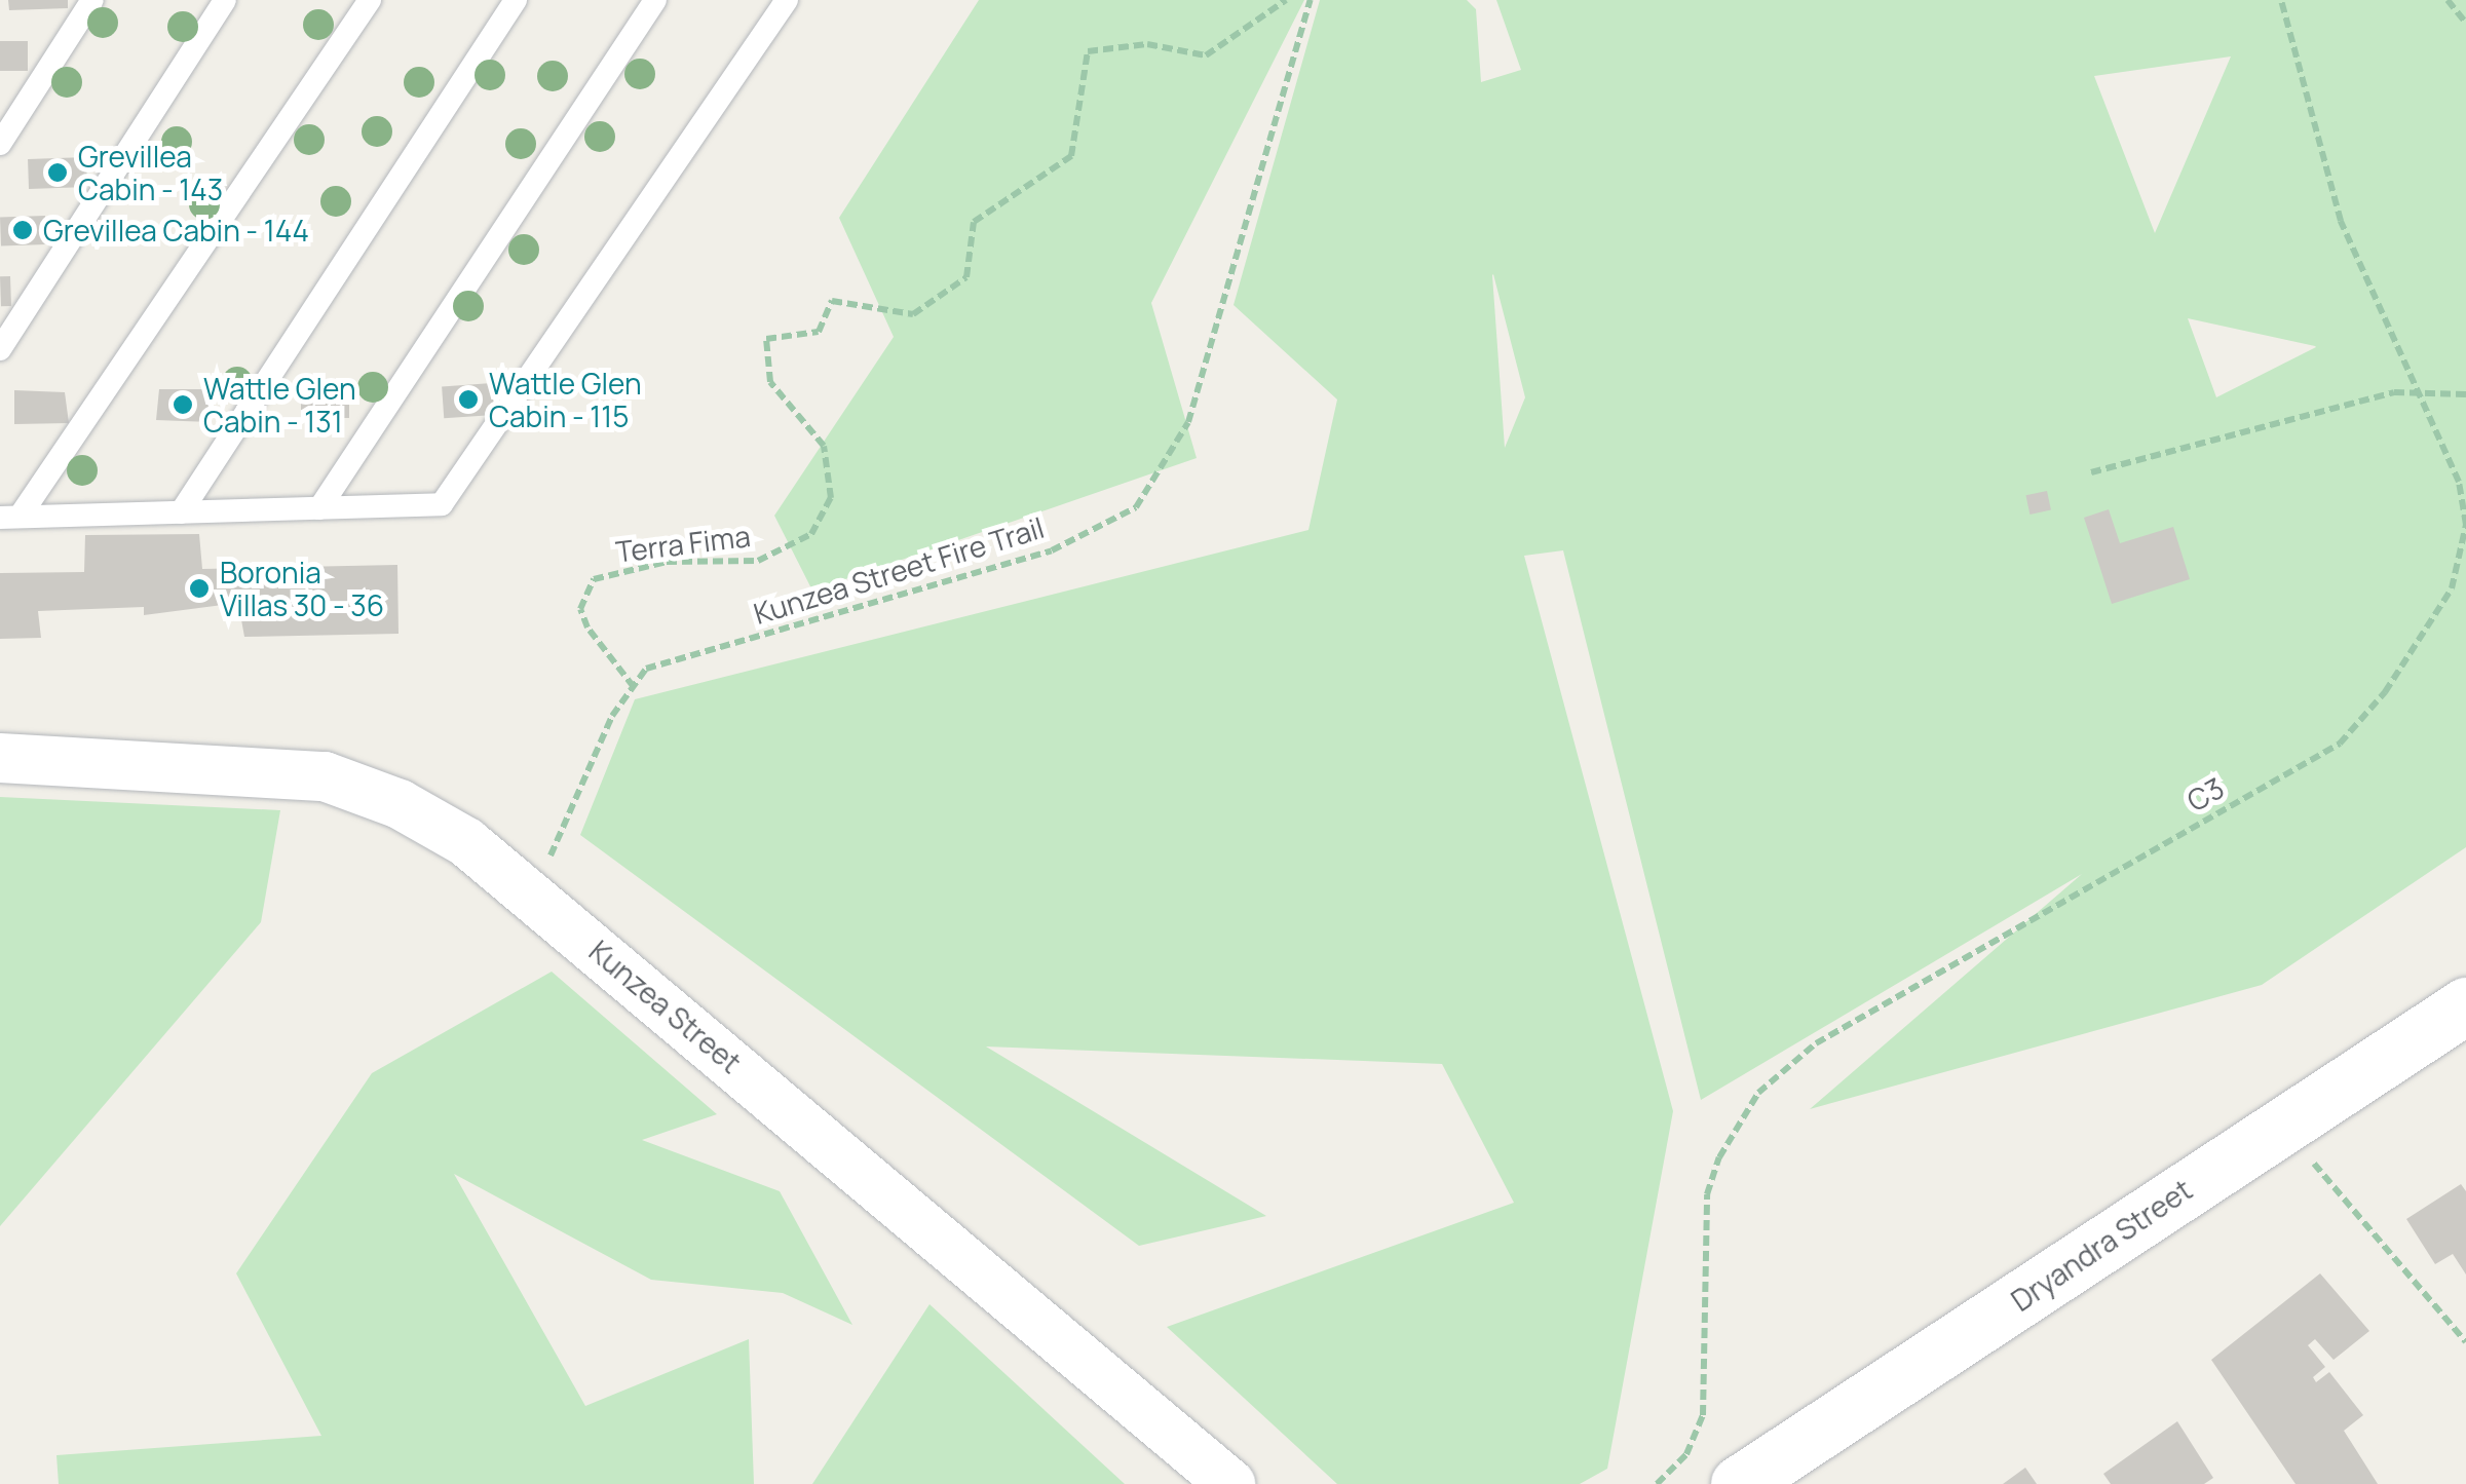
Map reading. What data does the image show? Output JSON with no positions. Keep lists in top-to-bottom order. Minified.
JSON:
{"streets":{"street":["Kunzea Street","Dryandra Street"],"path":["Terra Fima","Kunzea Street Fire Trail","C3"]},"crossings":[["Terra Fima","Kunzea Street Fire Trail"]],"places":["Grevillea Cabin - 143","Grevillea Cabin - 144","Wattle Glen Cabin - 115","Wattle Glen Cabin - 131","Boronia Villas 30 - 36"]}
